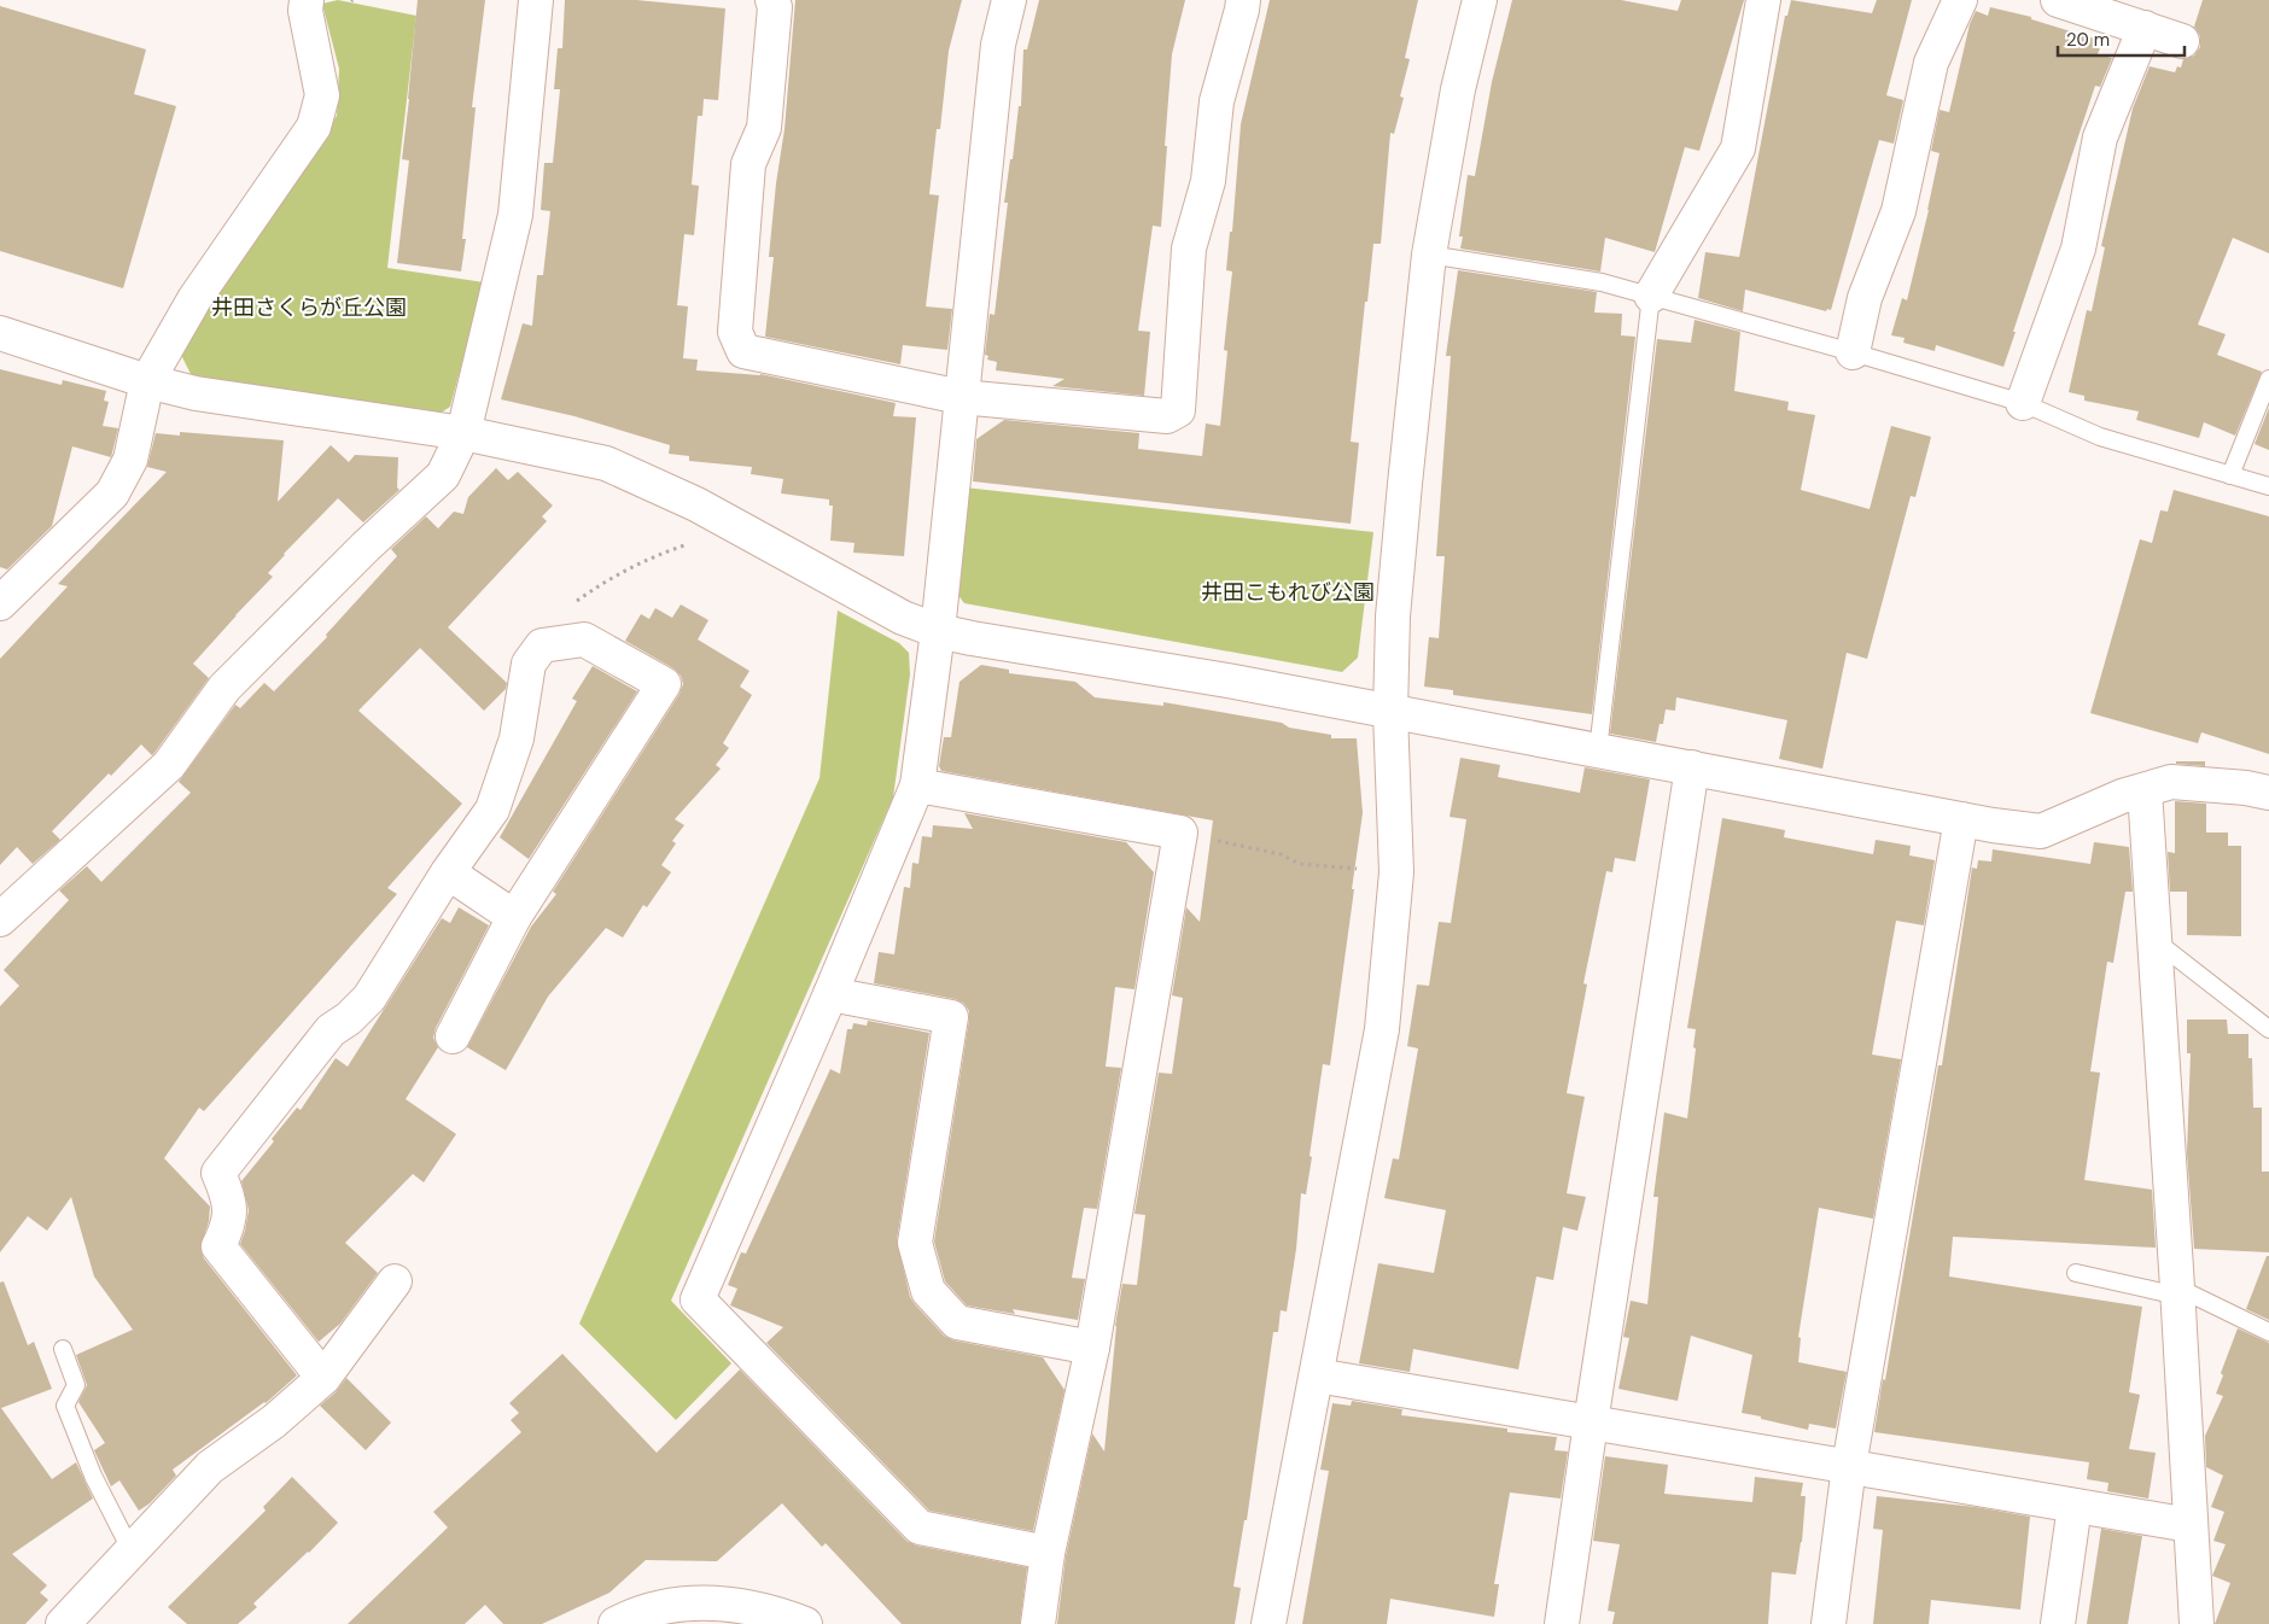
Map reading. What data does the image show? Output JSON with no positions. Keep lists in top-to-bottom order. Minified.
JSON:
{"parks":["井田さくらが丘公園","井田こもれび公園"],"scale_bar":"20 m"}
